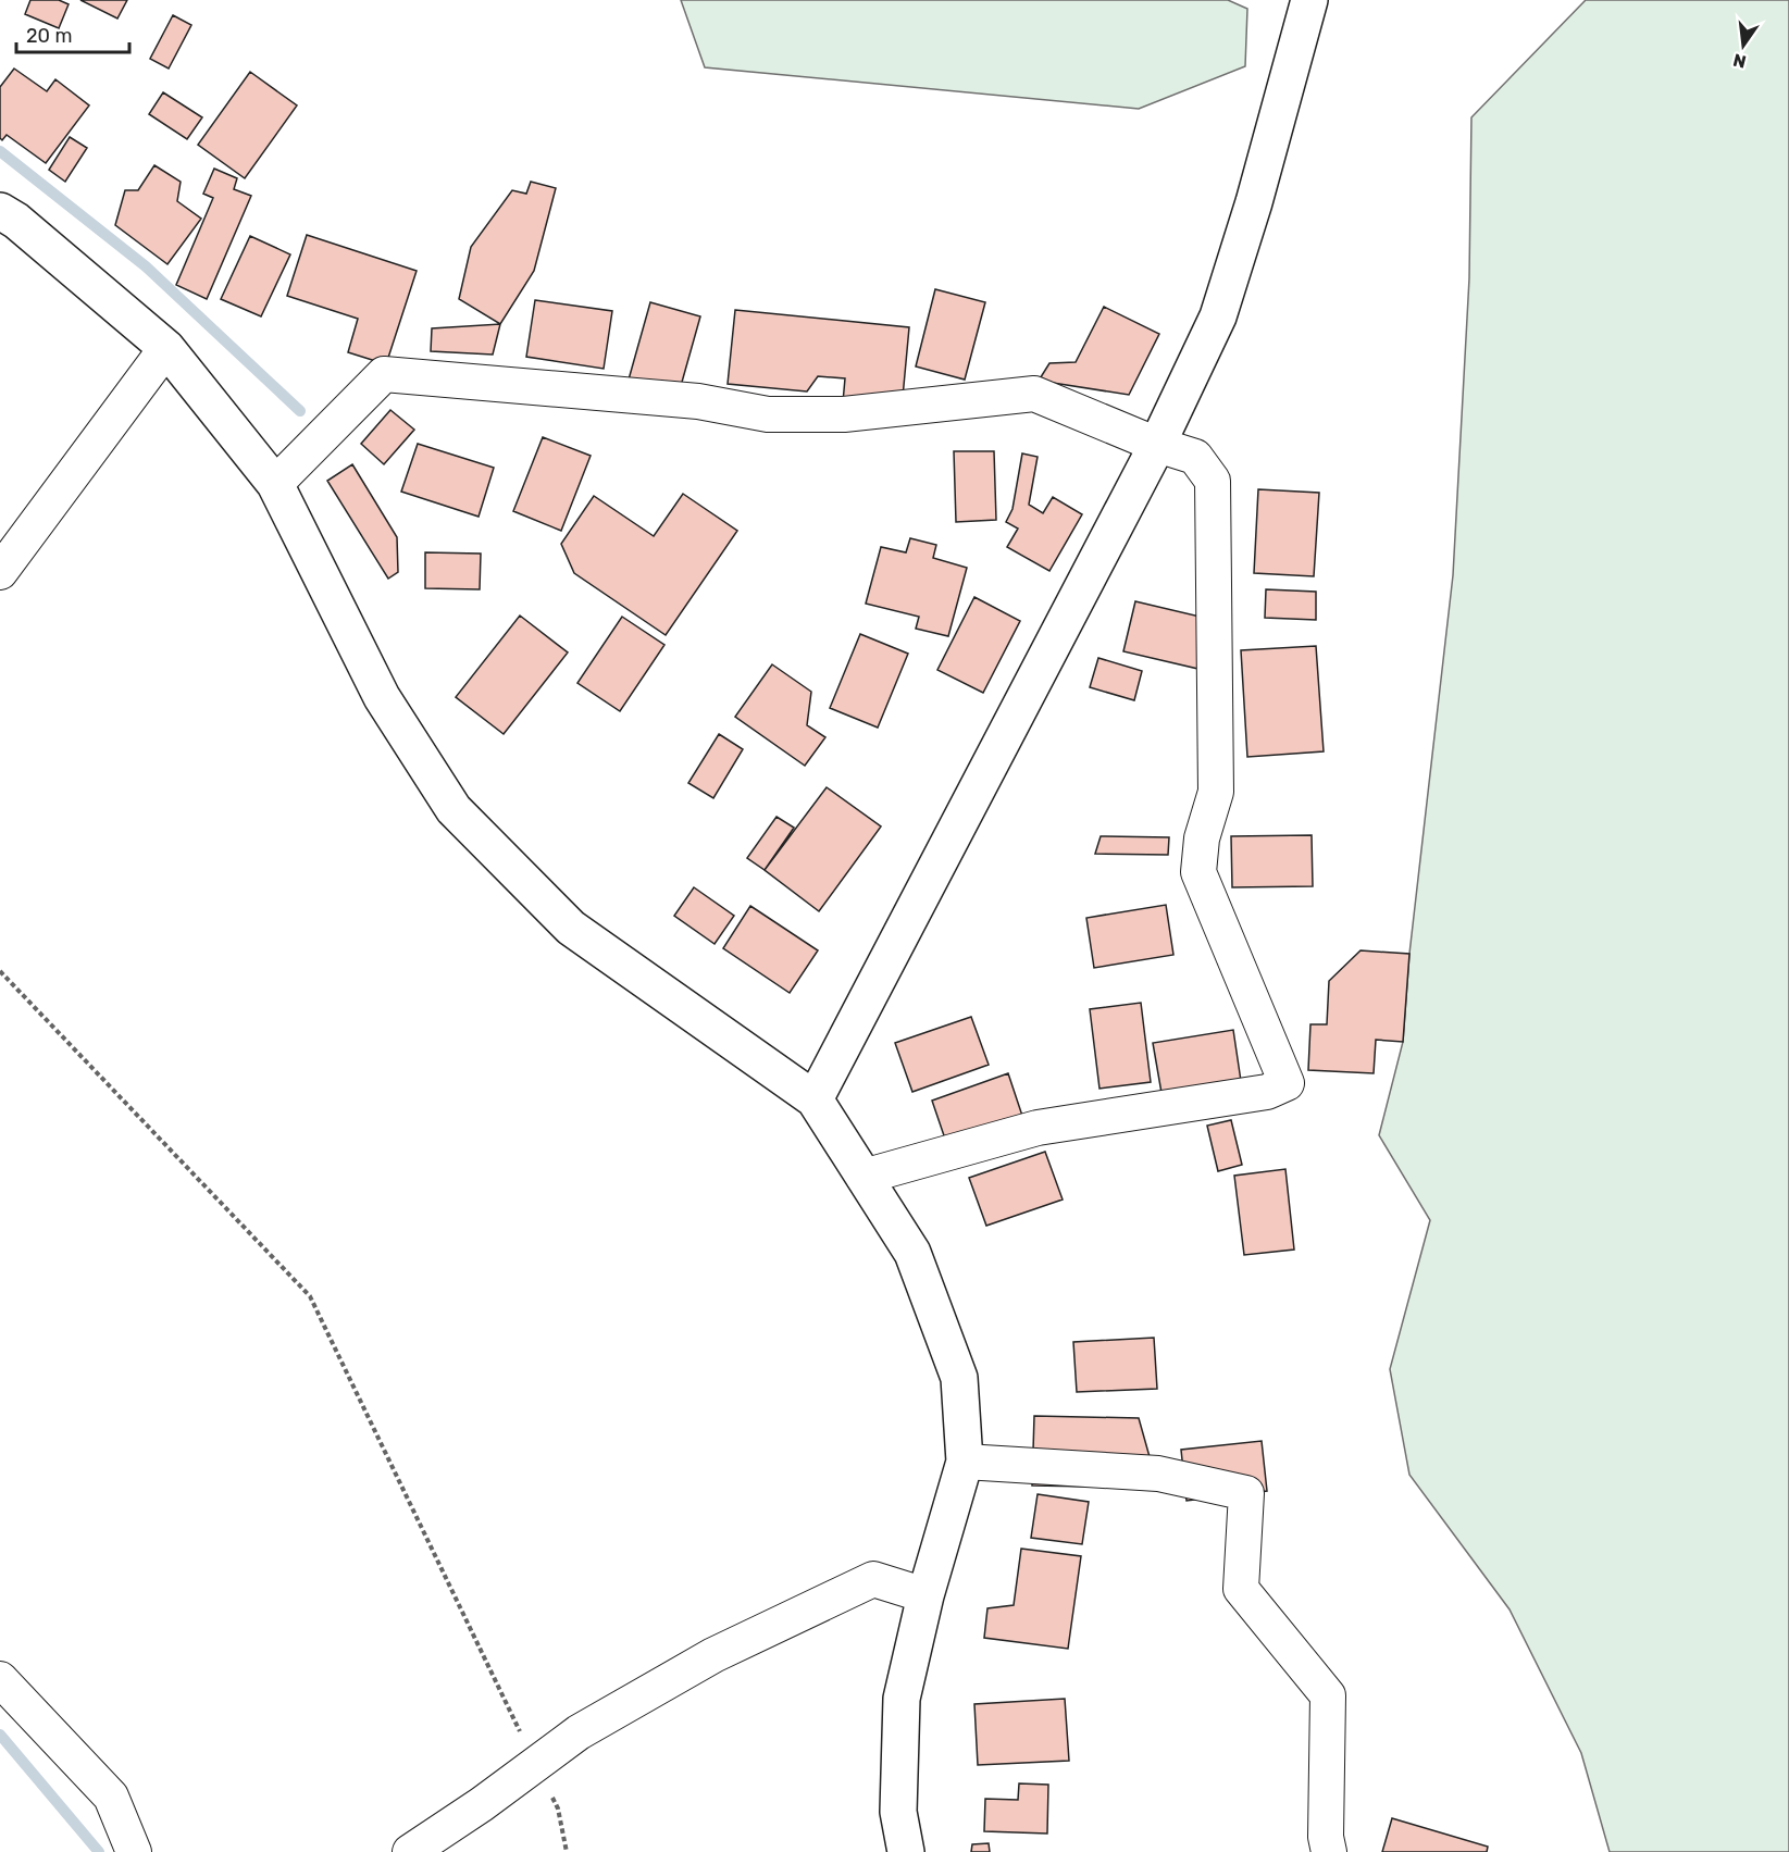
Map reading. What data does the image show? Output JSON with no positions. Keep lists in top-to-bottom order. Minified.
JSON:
{"scale_bar":"20 m","north":"bottom"}
